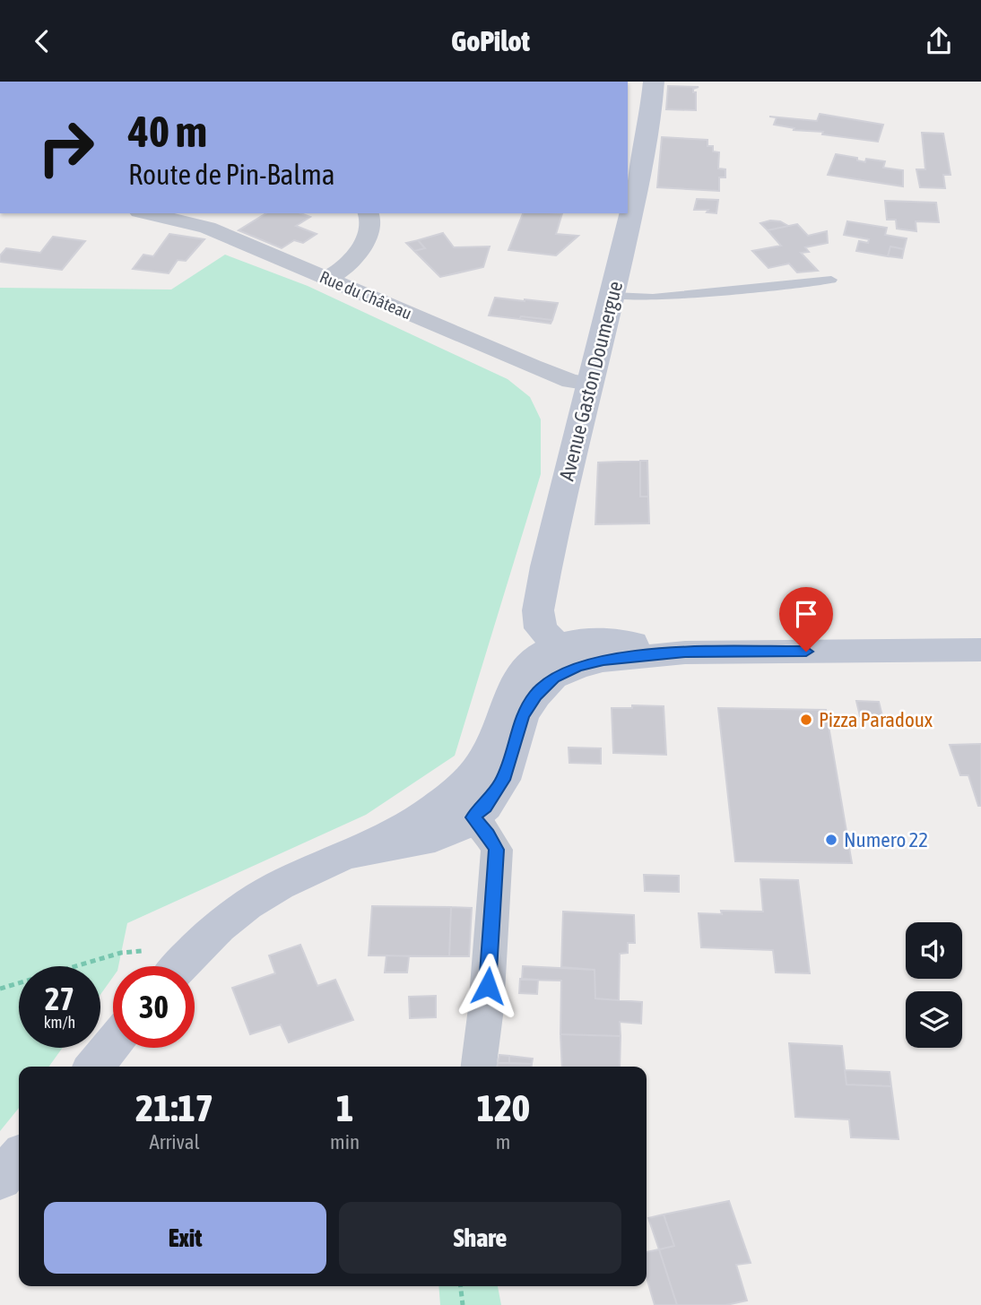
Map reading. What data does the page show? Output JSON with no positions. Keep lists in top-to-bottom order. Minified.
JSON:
{"streets":{"main road":["Avenue Gaston Doumergue"],"street":["Rue du Château"]},"crossings":[["Rue du Château","Avenue Gaston Doumergue"]],"places":["Pizza Paradoux","Numero 22"],"page":{"header":"GoPilot","turn":["40 m","Route de Pin-Balma"],"speed":"27 km/h","limit":"30","eta":["21:17","Arrival","1","min","120","m"],"buttons":["Exit","Share"]}}
